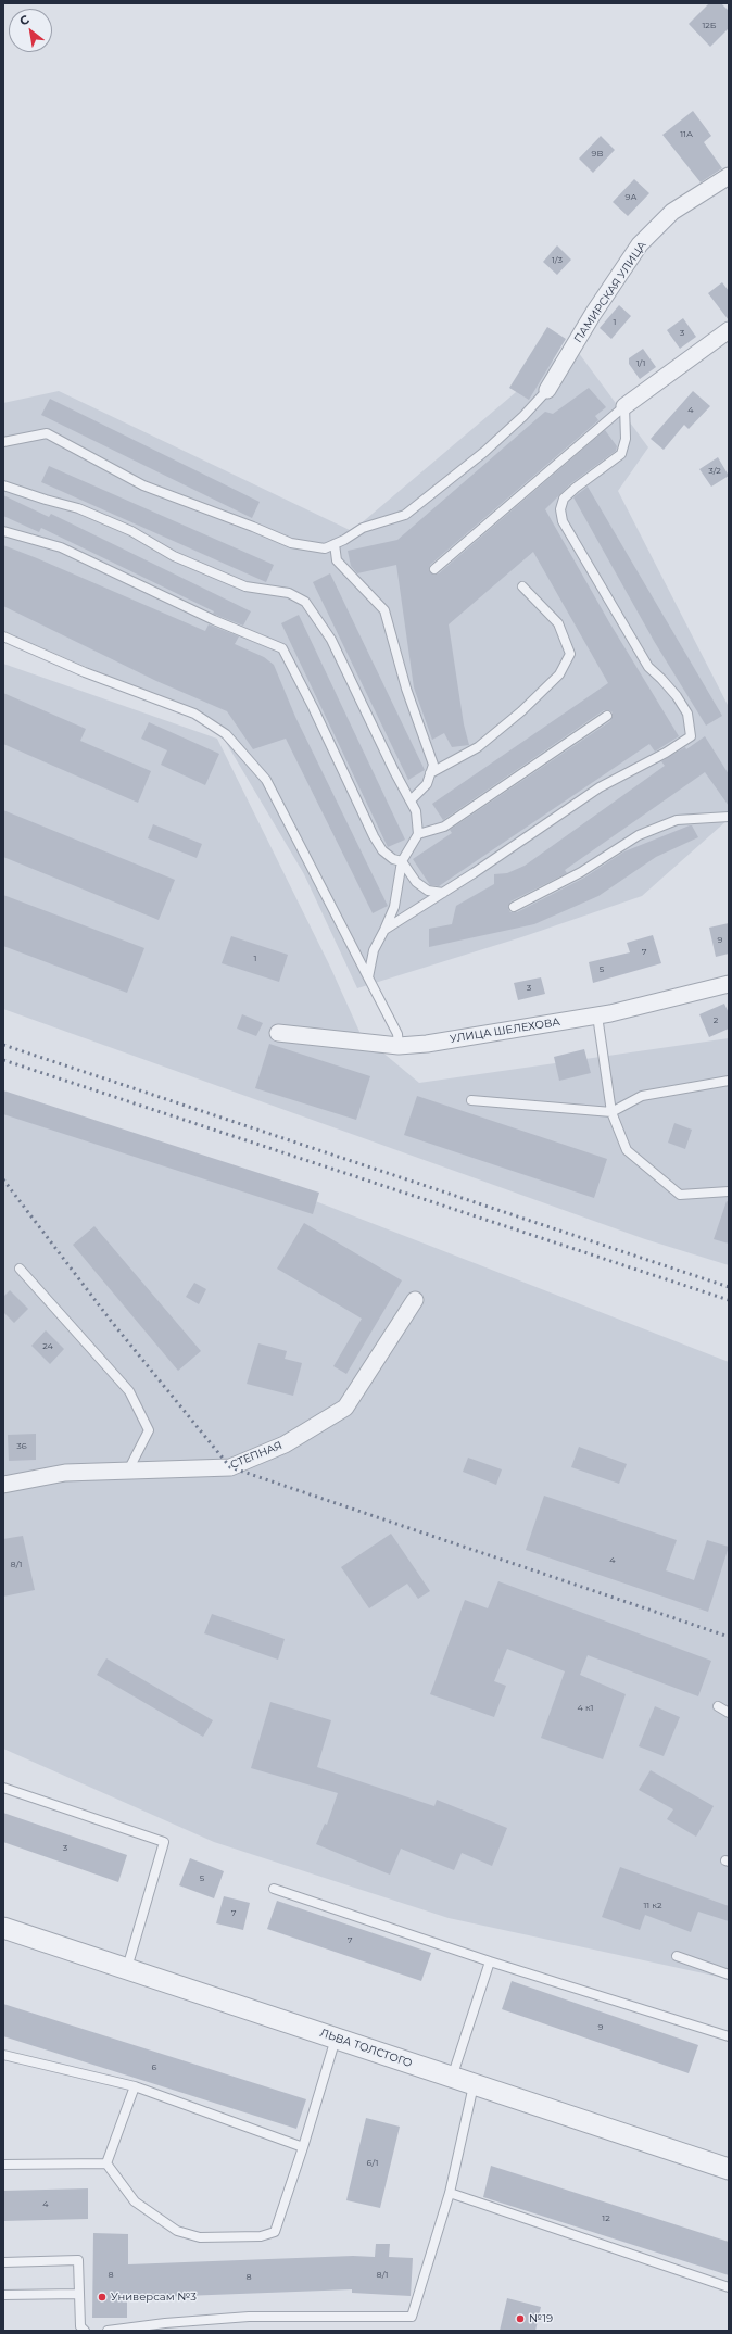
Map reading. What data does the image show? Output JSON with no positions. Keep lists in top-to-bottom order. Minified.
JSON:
{"streets":{"street":["ПАМИРСКАЯ УЛИЦА","УЛИЦА ШЕЛЕХОВА","СТЕПНАЯ","ЛЬВА ТОЛСТОГО"]},"places":["Универсам №3","№19"],"house_numbers":["12Б","11А","9В","9А","1/3","1","3","1/1","4","3/2","9","7","1","5","3","2","24","36","4","8/1","4 к1","3","5","11 к2","7","7","9","6","6/1","4","12","8","8/1","8"],"north":"top left"}
